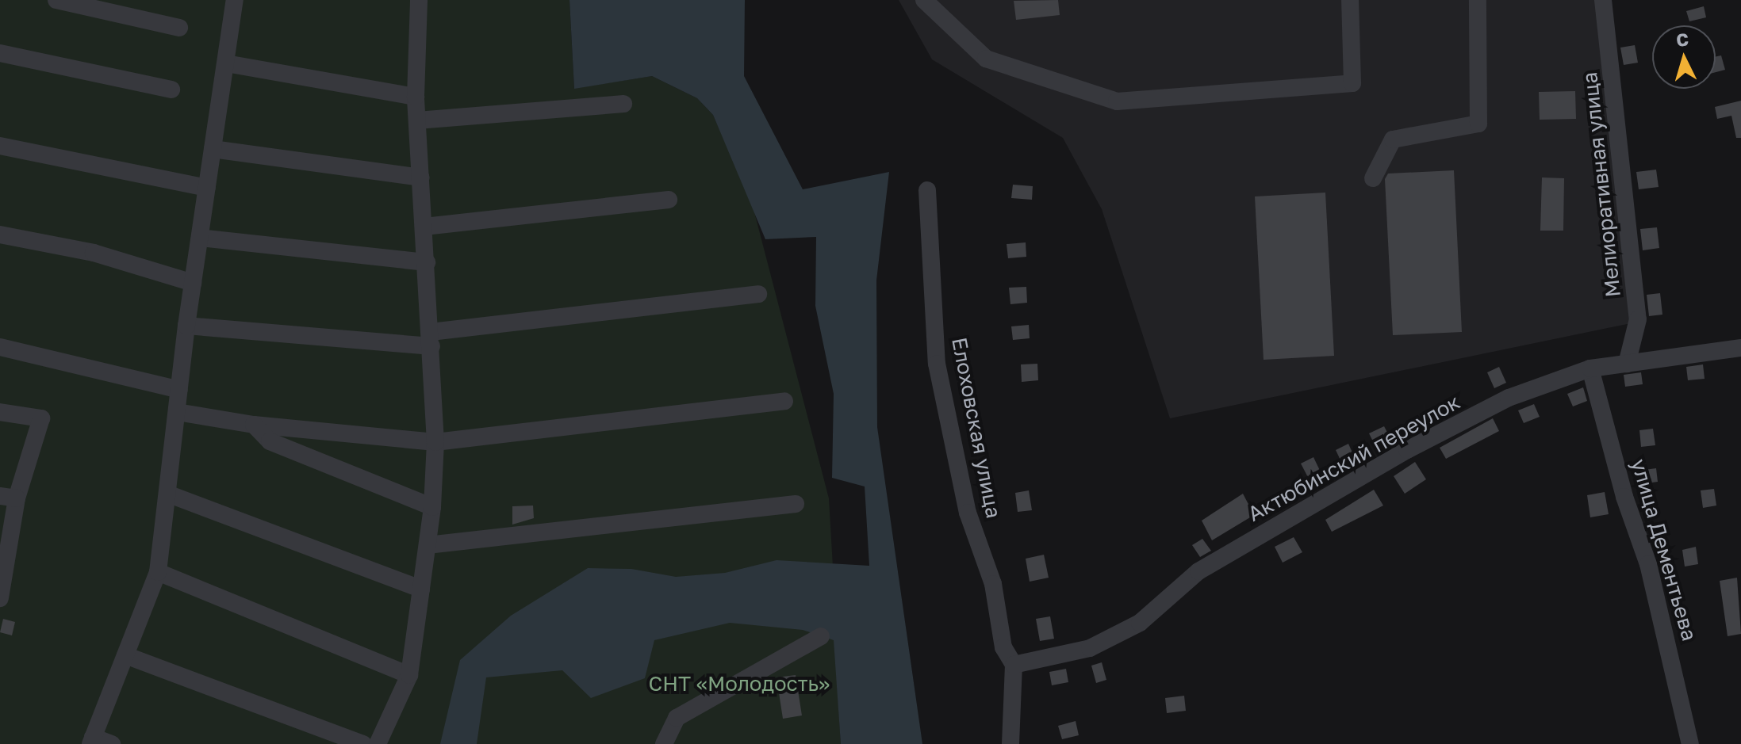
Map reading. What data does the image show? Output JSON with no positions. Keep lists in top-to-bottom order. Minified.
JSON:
{"streets":{"street":["Мелиоративная улица","Елоховская улица","Актюбинский переулок","улица Дементьева"]},"crossings":[["Мелиоративная улица","Актюбинский переулок"],["Елоховская улица","Актюбинский переулок"],["Актюбинский переулок","улица Дементьева"]],"parks":["СНТ «Молодость»"],"north":"top"}
